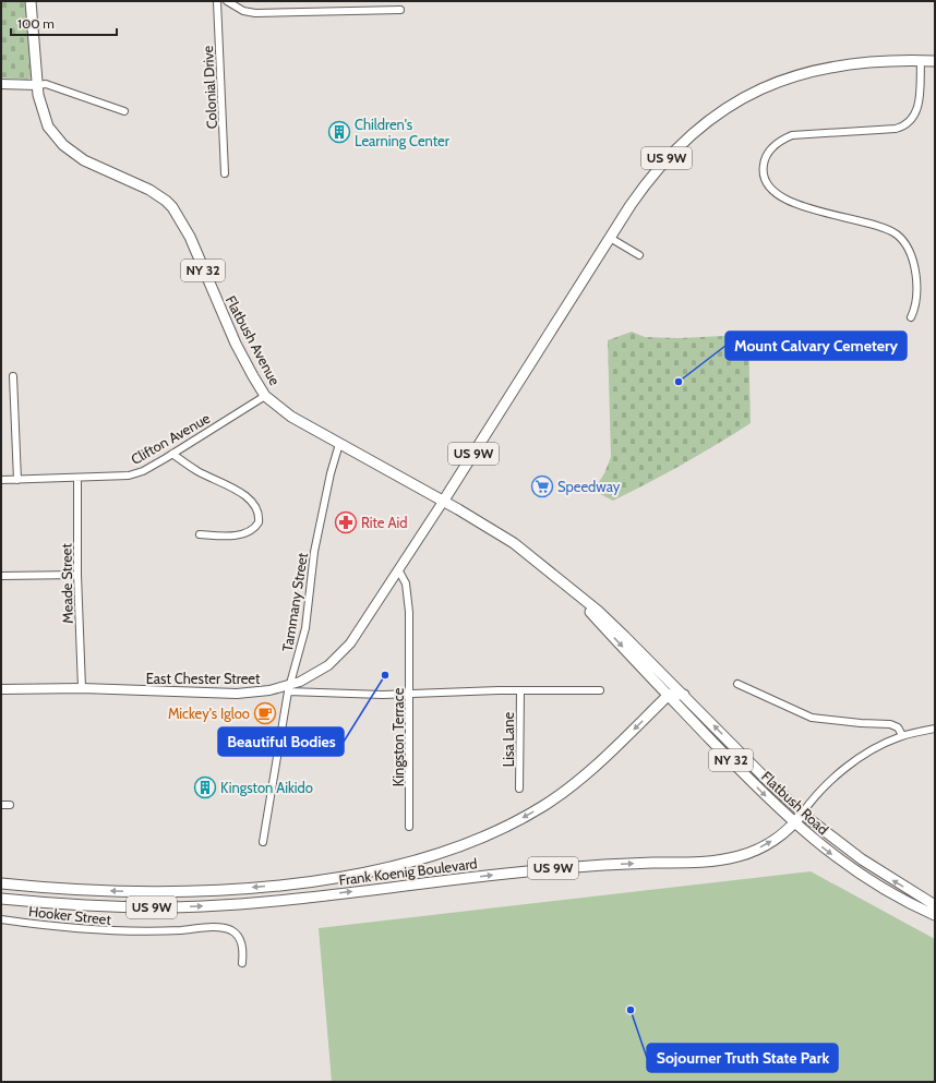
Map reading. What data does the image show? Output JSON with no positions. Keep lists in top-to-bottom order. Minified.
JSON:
{"streets":{"main road":["US 9W","NY 32","Flatbush Avenue","East Chester Street","Flatbush Road","Frank Koenig Boulevard"],"street":["Colonial Drive","Clifton Avenue","Meade Street","Tammany Street","Kingston Terrace","Lisa Lane","Hooker Street"]},"crossings":[["US 9W","Flatbush Avenue"],["US 9W","East Chester Street"],["Flatbush Avenue","Clifton Avenue"],["Flatbush Avenue","Tammany Street"],["Flatbush Avenue","East Chester Street"],["Flatbush Avenue","Flatbush Road"],["Clifton Avenue","Meade Street"],["Meade Street","East Chester Street"],["Tammany Street","East Chester Street"],["East Chester Street","Kingston Terrace"],["East Chester Street","Lisa Lane"],["Flatbush Road","Frank Koenig Boulevard"]],"places":{"building":["Children's Learning Center","Kingston Aikido"],"other":["Mount Calvary Cemetery","Beautiful Bodies","Sojourner Truth State Park"],"supermarket":["Speedway"],"pharmacy":["Rite Aid"],"cafe":["Mickey's Igloo"]},"scale_bar":"100 m"}
